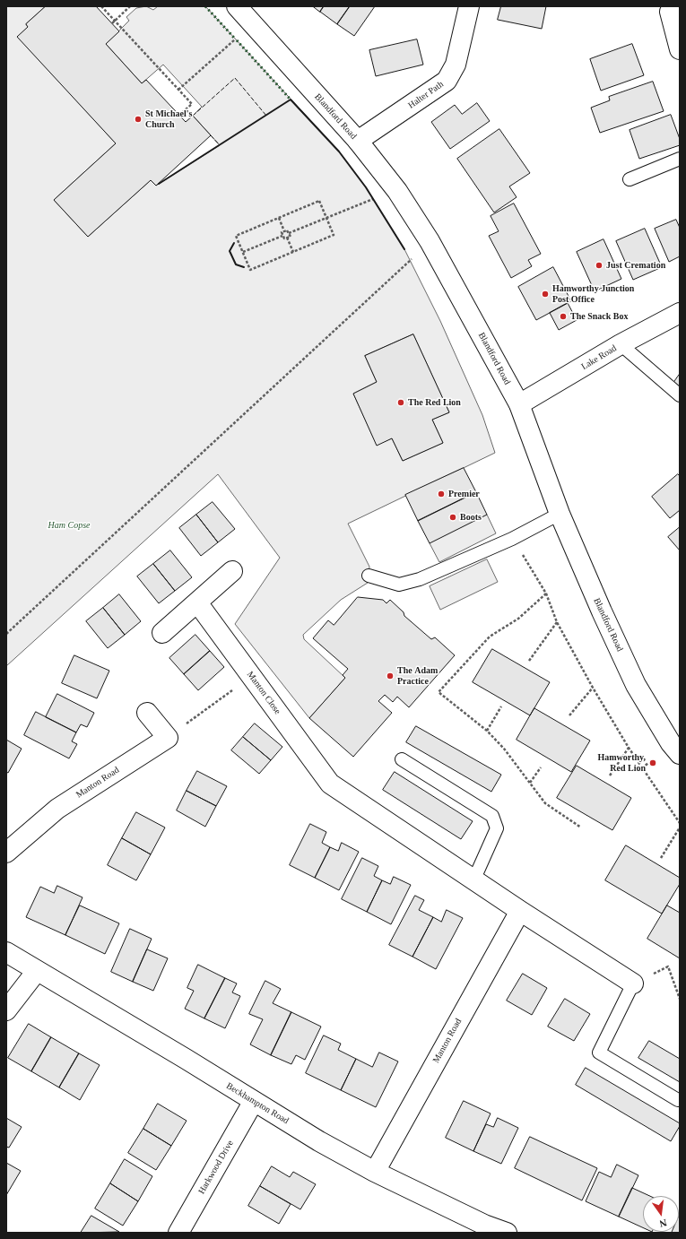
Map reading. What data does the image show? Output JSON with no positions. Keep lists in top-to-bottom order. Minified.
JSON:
{"streets":{"street":["Halter Path","Blandford Road","Lake Road","Manton Close","Manton Road","Beckhampton Road","Harkwood Drive"]},"crossings":[["Halter Path","Blandford Road"],["Blandford Road","Lake Road"],["Manton Road","Beckhampton Road"],["Beckhampton Road","Harkwood Drive"]],"parks":["Ham Copse"],"places":["St Michael's Church","Just Cremation","Hamworthy Junction Post Office","The Snack Box","The Red Lion","Premier","Boots","The Adam Practice","Hamworthy, Red Lion"],"north":"bottom"}
